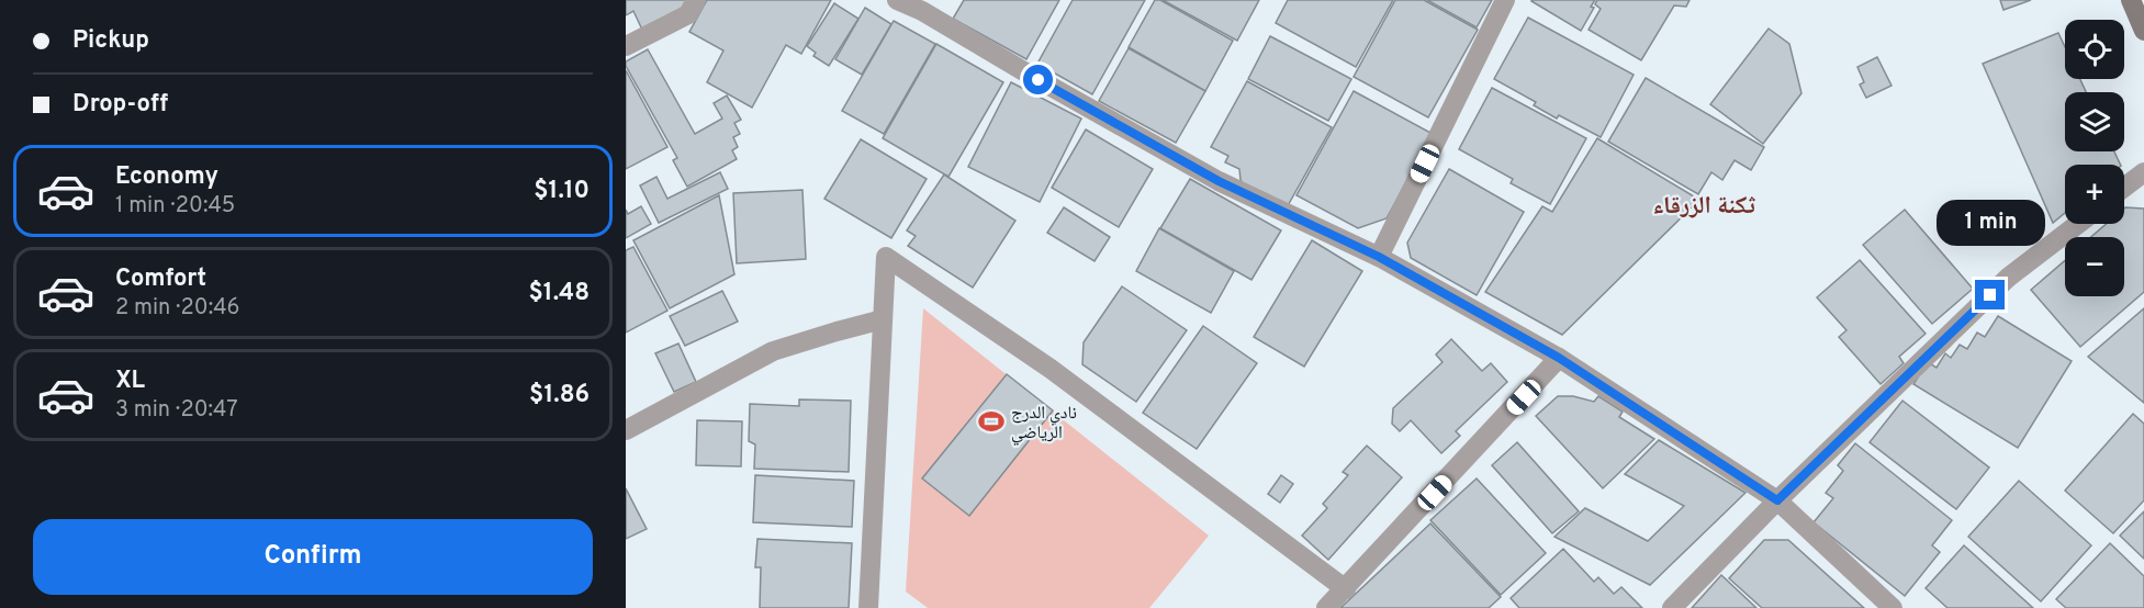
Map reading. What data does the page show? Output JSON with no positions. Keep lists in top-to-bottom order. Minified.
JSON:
{"districts":["ثكنة الزرقاء"],"places":{"sports":["نادي الدرج الرياضي"]},"page":{"banner":["Pickup","Drop-off"],"map_buttons":["+","−"],"list":[{"name":"Economy","note":"1 min · 20:45","value":"$1.10"},{"name":"Comfort","note":"2 min · 20:46","value":"$1.48"},{"name":"XL","note":"3 min · 20:47","value":"$1.86"}],"bubble":"1 min","buttons":"Confirm"}}
